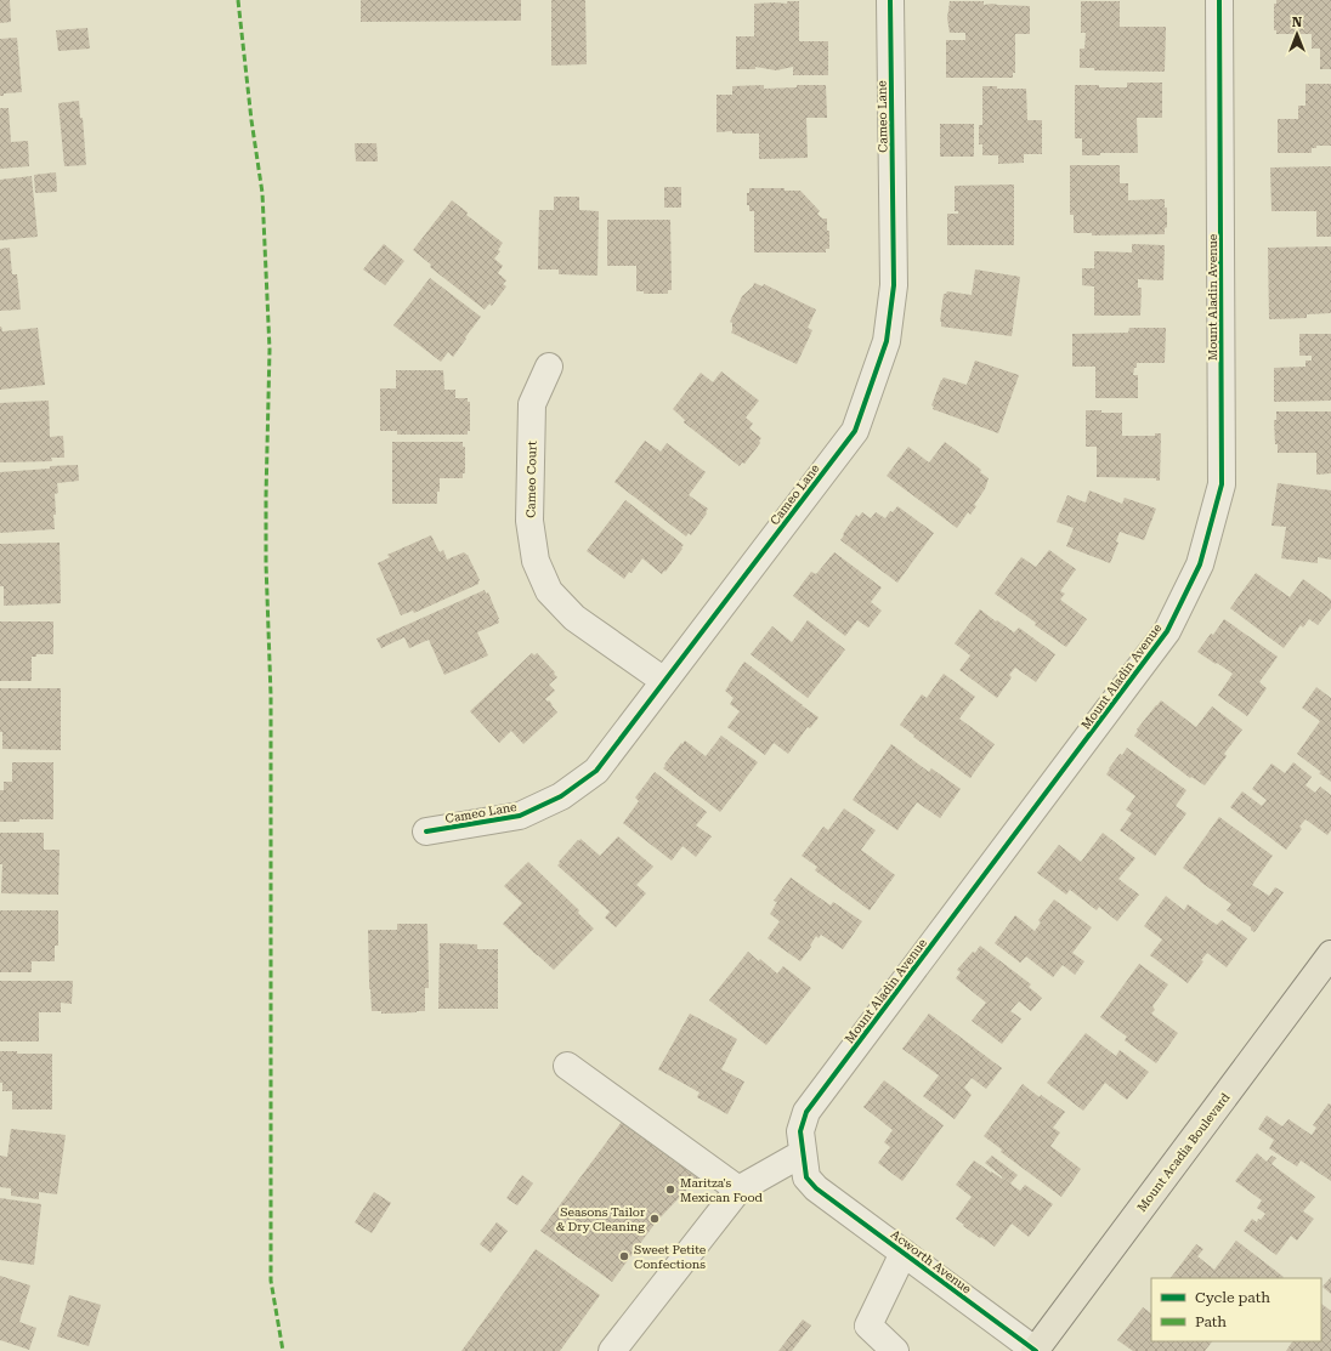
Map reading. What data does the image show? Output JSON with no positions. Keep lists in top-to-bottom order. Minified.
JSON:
{"streets":{"main road":["Mount Acadia Boulevard"],"street":["Cameo Lane","Mount Aladin Avenue","Cameo Court","Acworth Avenue"]},"crossings":[["Cameo Lane","Cameo Court"],["Mount Aladin Avenue","Acworth Avenue"],["Mount Acadia Boulevard","Acworth Avenue"]],"places":["Maritza's Mexican Food","Seasons Tailor & Dry Cleaning","Sweet Petite Confections"],"legend":["Cycle path","Path"],"north":"top"}
